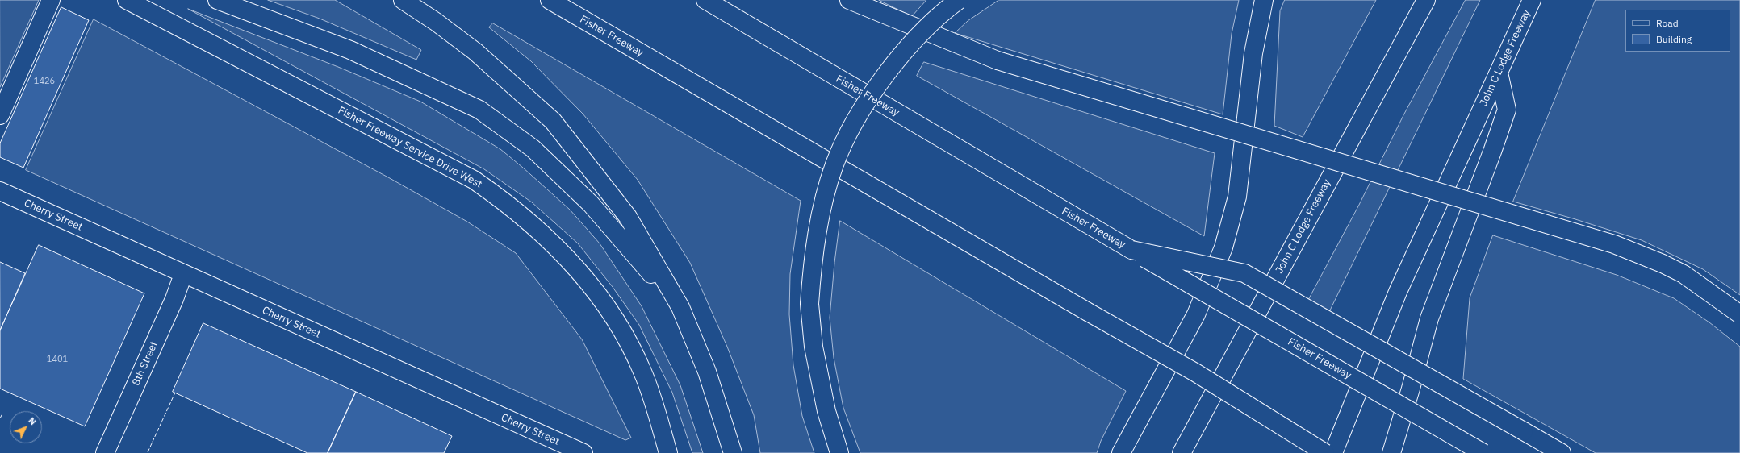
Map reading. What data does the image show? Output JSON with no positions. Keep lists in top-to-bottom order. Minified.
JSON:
{"streets":{"main road":["Fisher Freeway","John C Lodge Freeway","Fisher Freeway Service Drive West","Cherry Street","8th Street"]},"crossings":[["Cherry Street","8th Street"]],"house_numbers":["1426","1401"],"legend":["Road","Building"],"north":"top right"}
